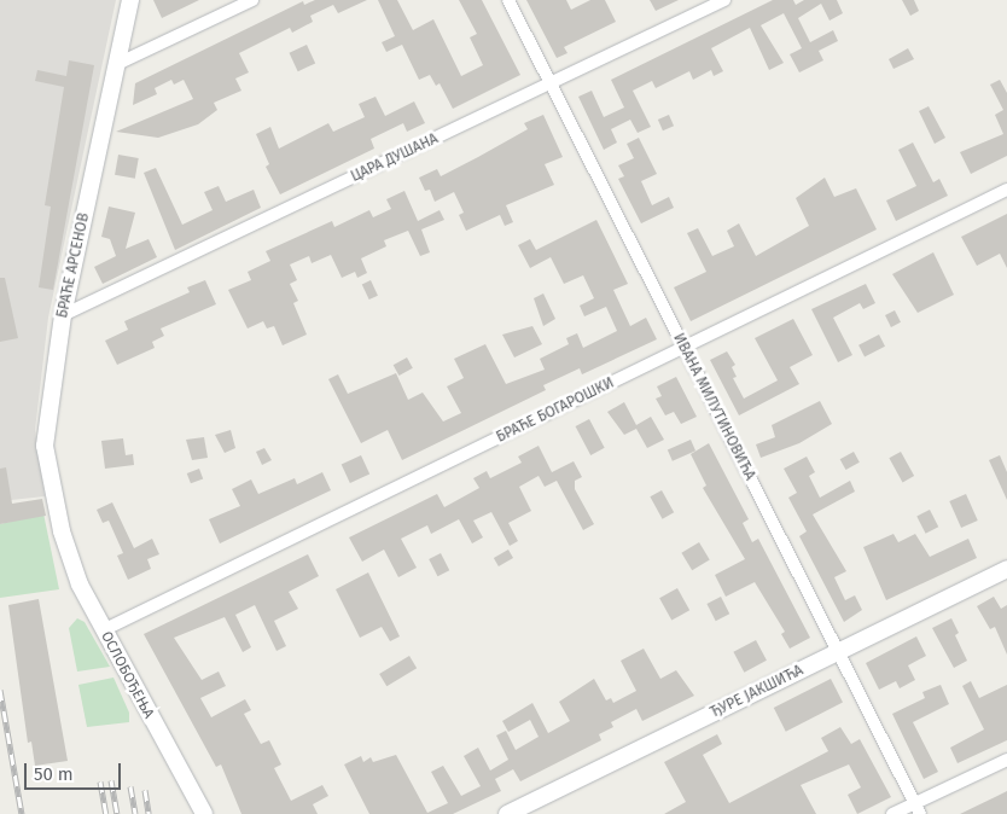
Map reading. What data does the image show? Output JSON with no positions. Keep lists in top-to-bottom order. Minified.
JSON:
{"streets":{"main road":["БРАЋЕ АРСЕНОВ","ОСЛОБОЂЕЊА","ЂУРЕ ЈАКШИЋА"],"street":["ЦАРА ДУШАНА","ИВАНА МИЛУТИНОВИЋА","БРАЋЕ БОГАРОШКИ"]},"crossings":[["ЦАРА ДУШАНА","БРАЋЕ АРСЕНОВ"],["ЦАРА ДУШАНА","ИВАНА МИЛУТИНОВИЋА"],["БРАЋЕ АРСЕНОВ","ОСЛОБОЂЕЊА"],["ИВАНА МИЛУТИНОВИЋА","БРАЋЕ БОГАРОШКИ"],["ИВАНА МИЛУТИНОВИЋА","ЂУРЕ ЈАКШИЋА"],["БРАЋЕ БОГАРОШКИ","ОСЛОБОЂЕЊА"]],"scale_bar":"50 m"}
